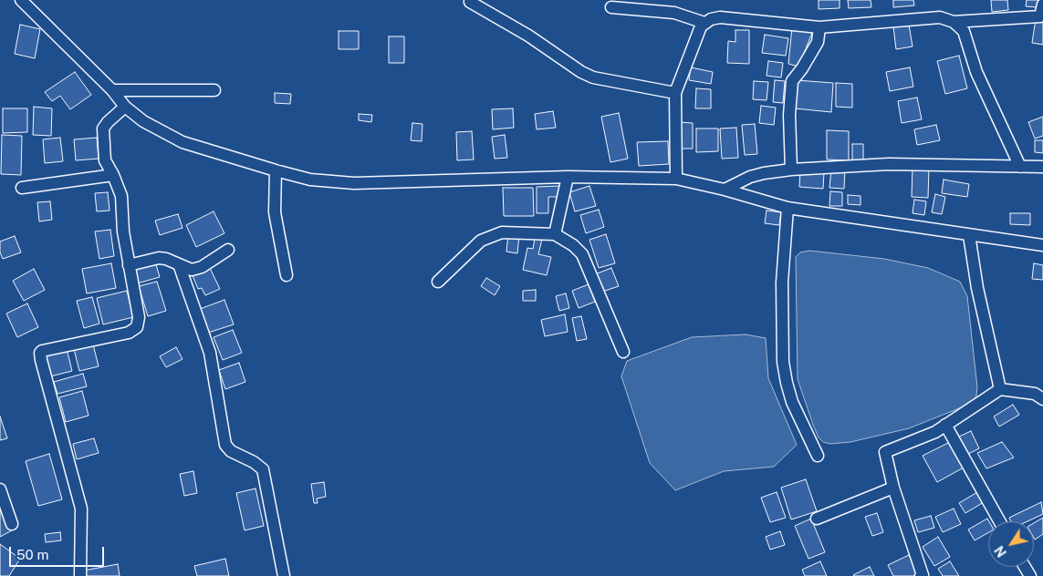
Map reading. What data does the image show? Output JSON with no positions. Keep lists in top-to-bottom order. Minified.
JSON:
{"scale_bar":"50 m","north":"bottom left"}
